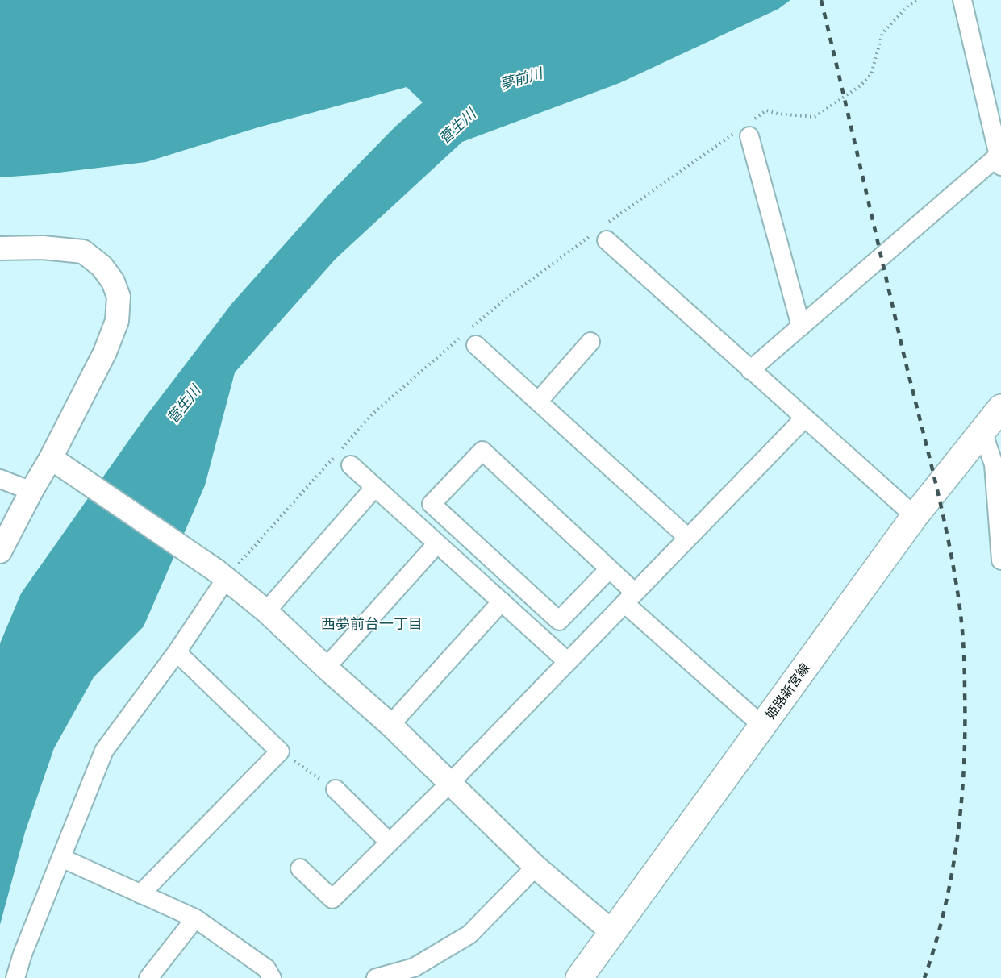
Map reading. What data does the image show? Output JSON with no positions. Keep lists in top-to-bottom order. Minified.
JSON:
{"streets":{"main road":["姫路新宮線"]},"districts":["西夢前台一丁目"],"water":["夢前川","菅生川"]}
